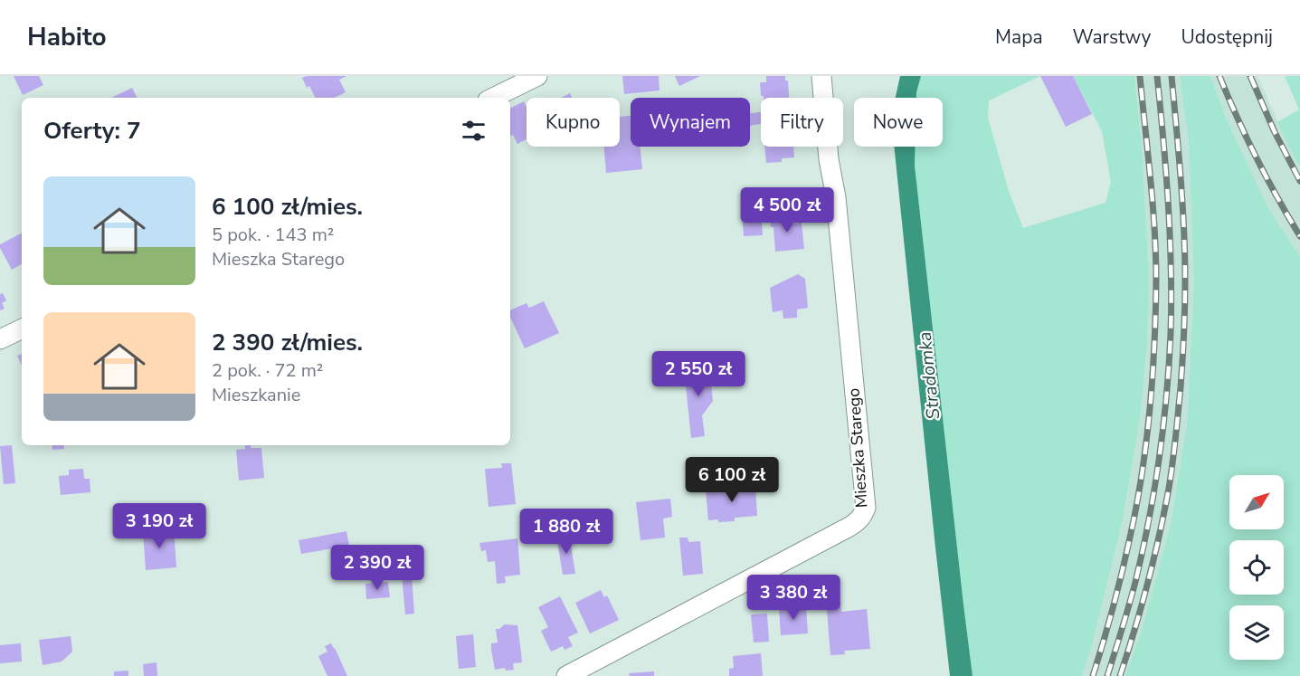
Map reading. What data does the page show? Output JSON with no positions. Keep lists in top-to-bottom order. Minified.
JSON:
{"streets":{"street":["Mieszka Starego"]},"water":["Stradomka"],"north":"top right","page":{"header":"Habito","nav":["Mapa","Warstwy","Udostępnij"],"chip":["Kupno","Wynajem","Filtry","Nowe"],"heading":"Oferty: 7","list":[{"name":"6 100 zł/mies.","note":"5 pok. · 143 m² · Mieszka Starego"},{"name":"2 390 zł/mies.","note":"2 pok. · 72 m² · Mieszkanie"}],"price":["4 500 zł","2 550 zł","6 100 zł","3 190 zł","1 880 zł","2 390 zł","3 380 zł"]}}
